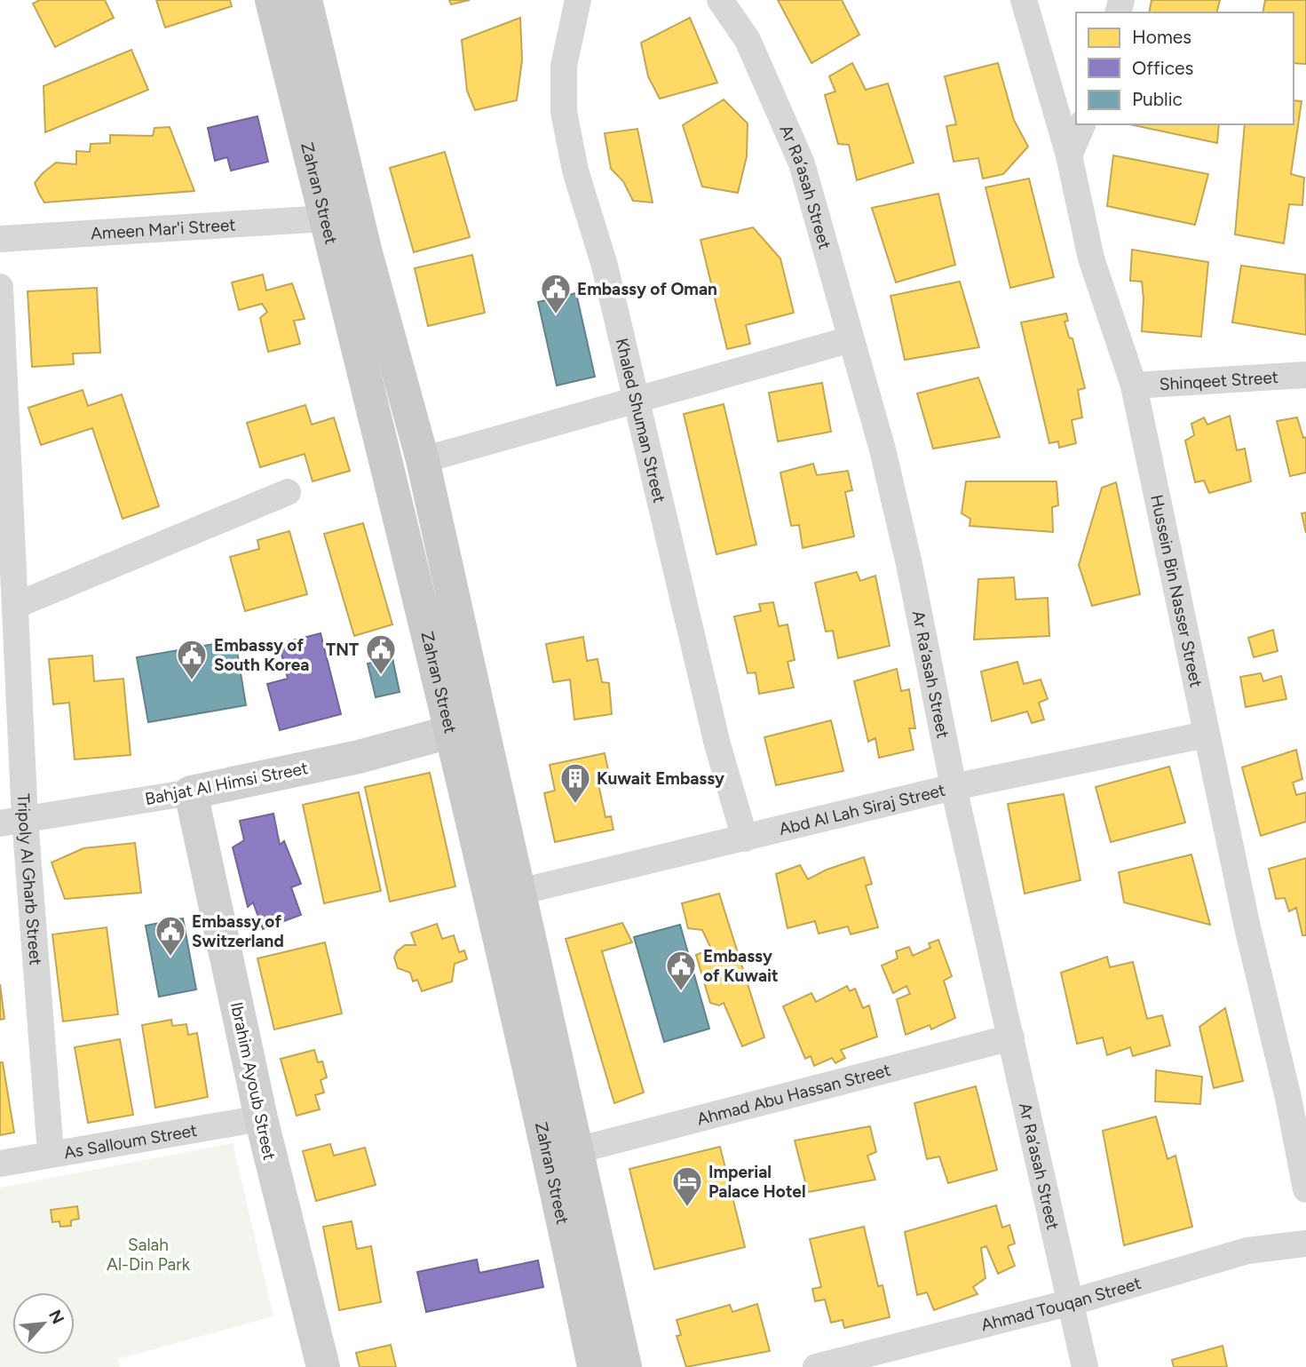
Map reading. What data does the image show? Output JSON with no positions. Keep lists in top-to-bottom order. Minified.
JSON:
{"streets":{"main road":["Zahran Street"],"street":["Ar Ra’asah Street","Ameen Mar'i Street","Shinqeet Street","Khaled Shuman Street","Hussein Bin Nasser Street","Bahjat Al Himsi Street","Abd Al Lah Siraj Street","Tripoly Al Gharb Street","Ibrahim Ayoub Street","Ahmad Abu Hassan Street","As Salloum Street","Ahmad Touqan Street"]},"crossings":[["Ar Ra’asah Street","Abd Al Lah Siraj Street"],["Ar Ra’asah Street","Ahmad Abu Hassan Street"],["Ar Ra’asah Street","Ahmad Touqan Street"],["Zahran Street","Ameen Mar'i Street"],["Zahran Street","Bahjat Al Himsi Street"],["Zahran Street","Abd Al Lah Siraj Street"],["Zahran Street","Ahmad Abu Hassan Street"],["Shinqeet Street","Hussein Bin Nasser Street"],["Khaled Shuman Street","Abd Al Lah Siraj Street"],["Hussein Bin Nasser Street","Abd Al Lah Siraj Street"],["Bahjat Al Himsi Street","Tripoly Al Gharb Street"],["Bahjat Al Himsi Street","Ibrahim Ayoub Street"],["Tripoly Al Gharb Street","As Salloum Street"],["Ibrahim Ayoub Street","As Salloum Street"]],"parks":["Salah Al-Din Park"],"places":{"public building":["Embassy of Oman","TNT","Embassy of South Korea","Embassy of Switzerland","Embassy of Kuwait"],"building":["Kuwait Embassy"],"hotel":["Imperial Palace Hotel"]},"legend":["Homes","Offices","Public"],"north":"top right"}
